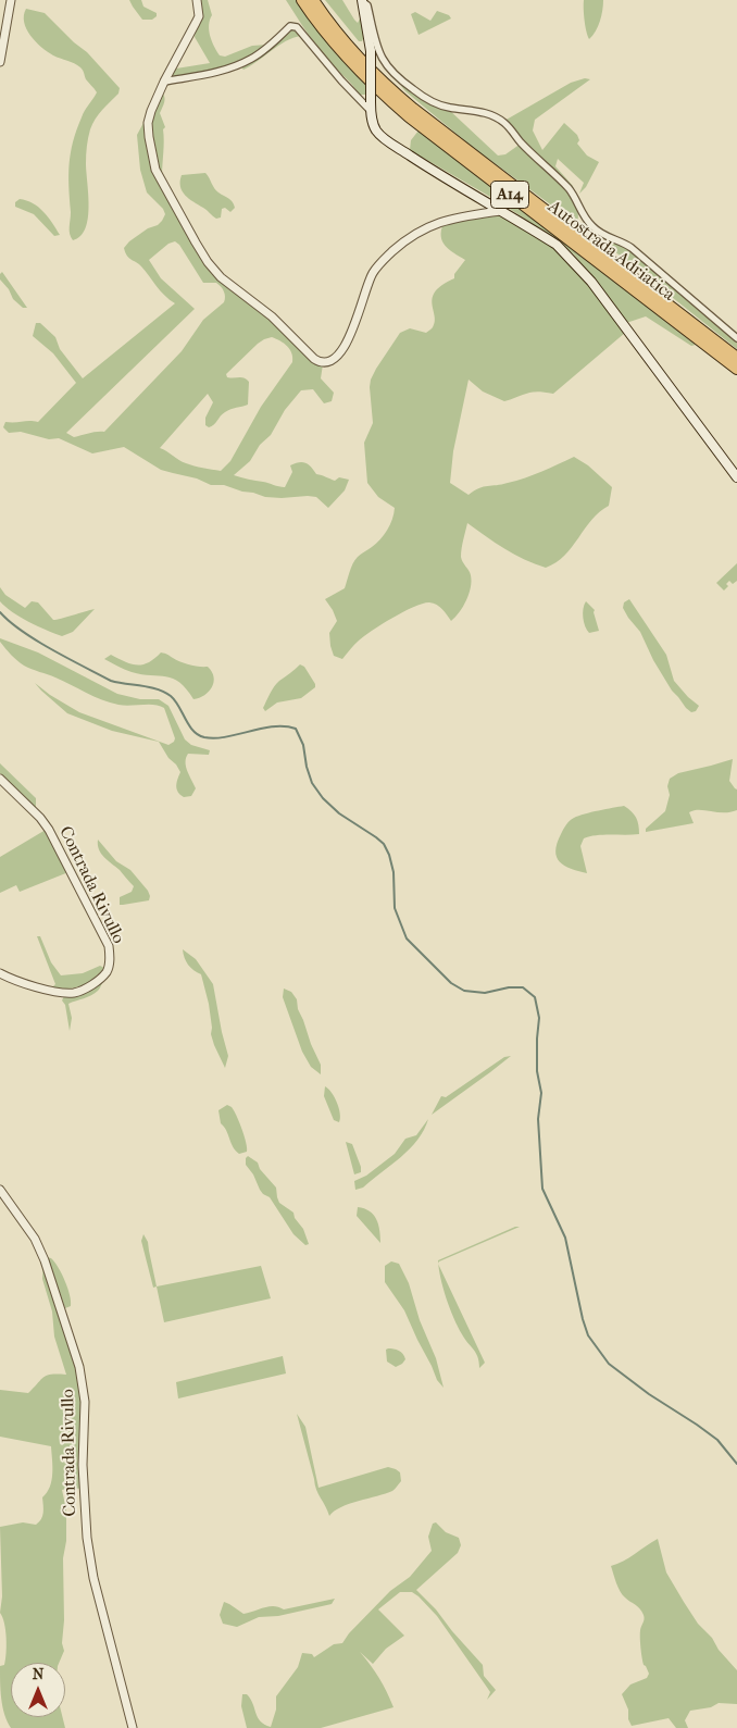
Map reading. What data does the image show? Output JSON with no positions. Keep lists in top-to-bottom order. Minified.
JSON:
{"streets":{"highway":["A14","Autostrada Adriatica"],"street":["Contrada Rivullo"]},"north":"top"}
